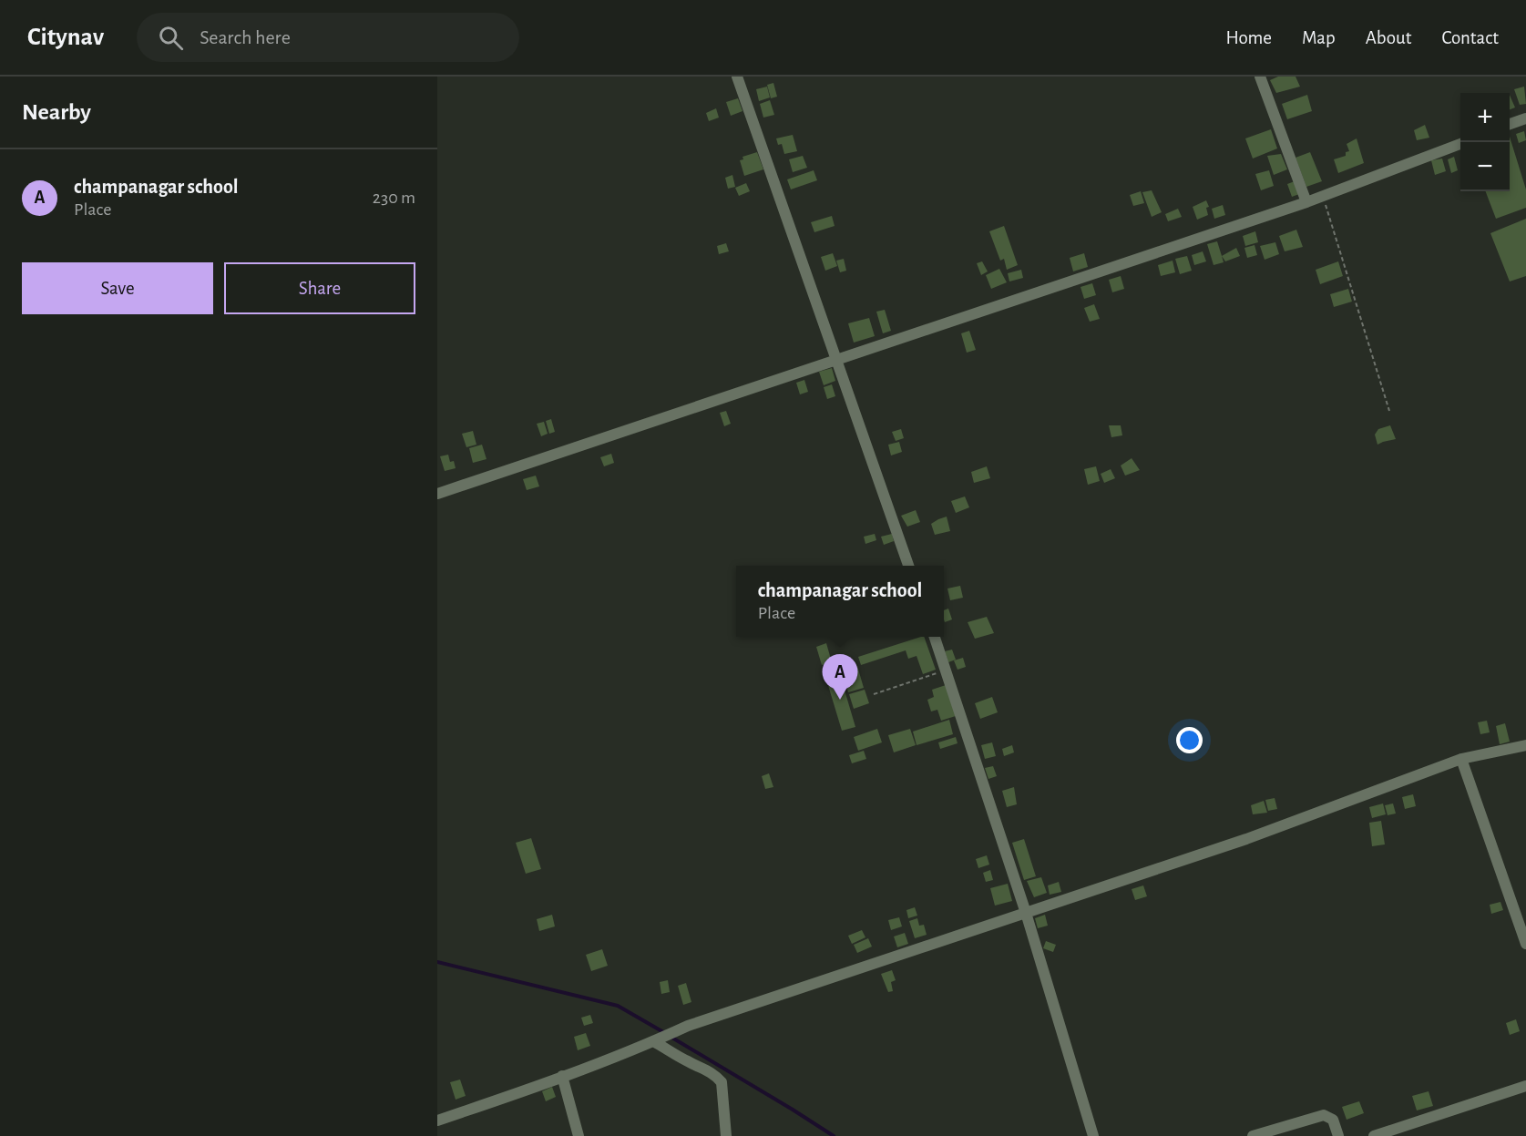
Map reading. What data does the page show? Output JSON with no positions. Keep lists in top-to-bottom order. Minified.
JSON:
{"page":{"header":"Citynav","search":"Search here","nav":["Home","Map","About","Contact"],"heading":"Nearby","map_buttons":["+","−"],"list":[{"mark":"A","name":"champanagar school","note":"Place","value":"230 m"}],"buttons":["Save","Share"],"popup":["champanagar school","Place"],"pins":"A"}}
